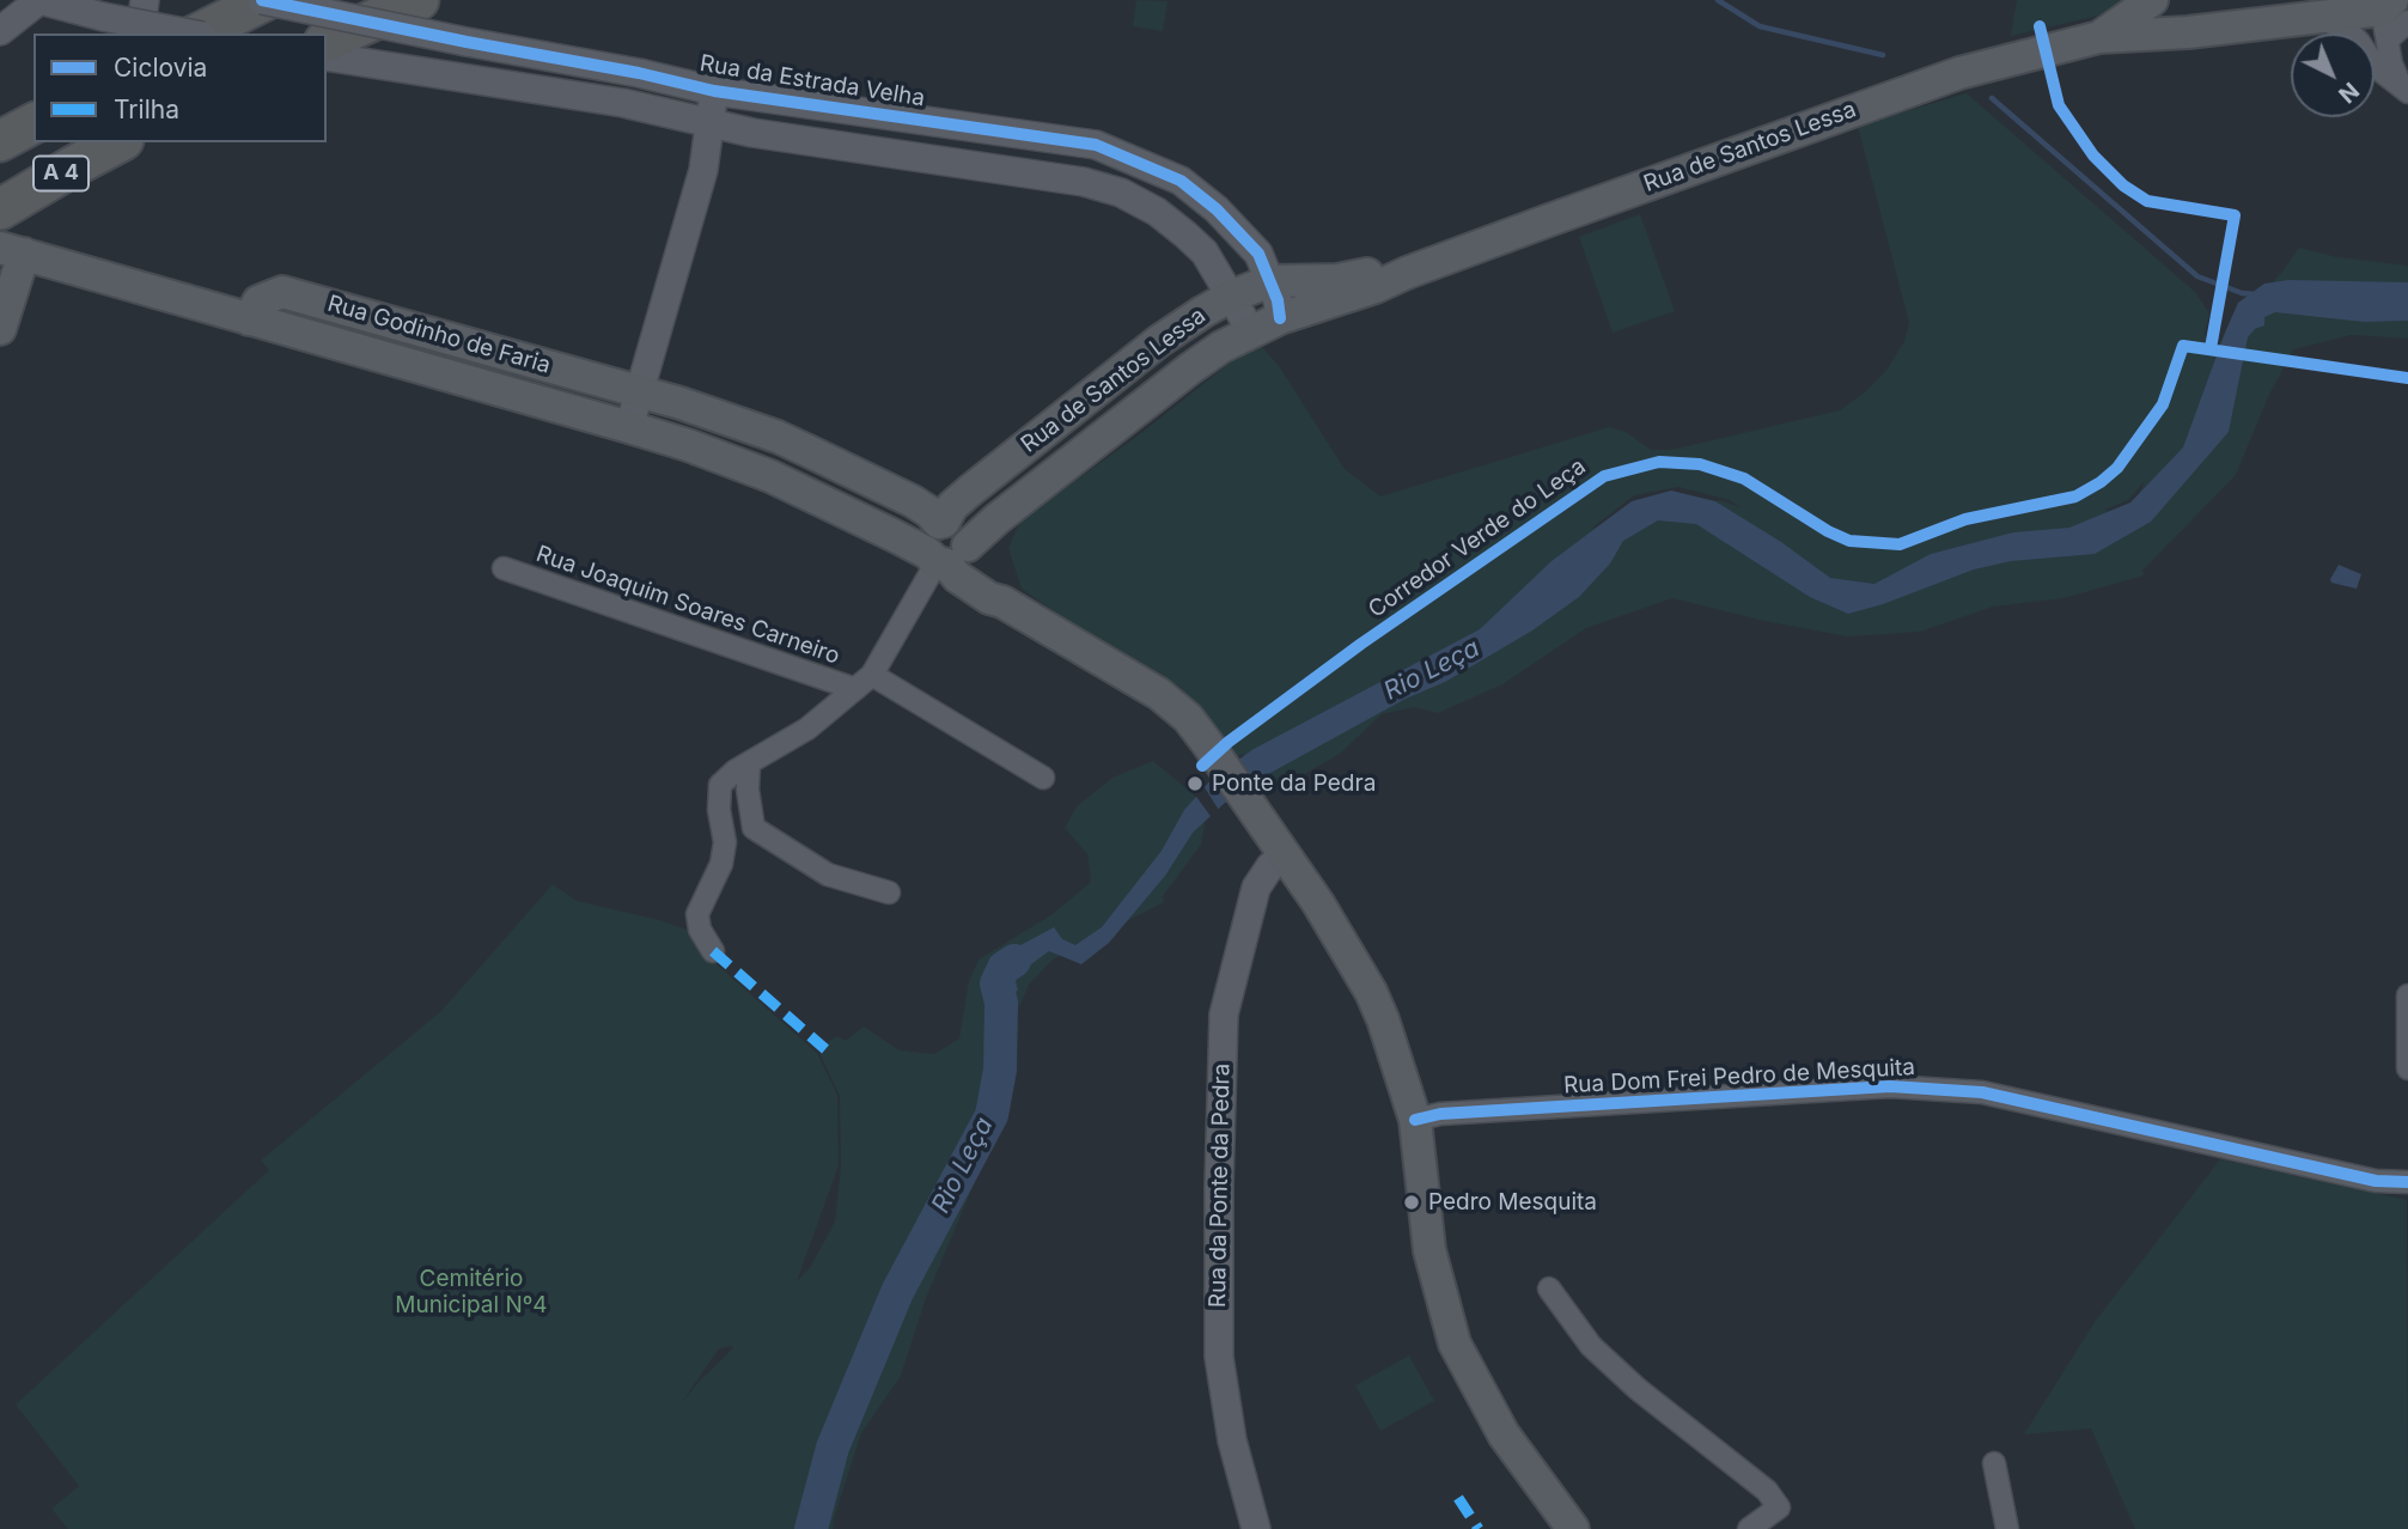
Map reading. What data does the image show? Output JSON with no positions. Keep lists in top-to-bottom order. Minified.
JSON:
{"streets":{"highway":["A 4"],"main road":["Rua de Santos Lessa","Rua Godinho de Faria"],"street":["Rua da Estrada Velha","Rua Joaquim Soares Carneiro","Rua Dom Frei Pedro de Mesquita","Rua da Ponte da Pedra"],"cycle path":["Corredor Verde do Leça"]},"crossings":[["Rua da Estrada Velha","Rua de Santos Lessa"],["Rua da Estrada Velha","Rua Godinho de Faria"],["Rua de Santos Lessa","Rua Godinho de Faria"],["Rua Godinho de Faria","Rua Dom Frei Pedro de Mesquita"],["Rua Godinho de Faria","Rua da Ponte da Pedra"]],"water":["Rio Leça"],"parks":["Cemitério Municipal Nº4"],"places":["Ponte da Pedra","Pedro Mesquita"],"legend":["Ciclovia","Trilha"],"north":"bottom right"}
